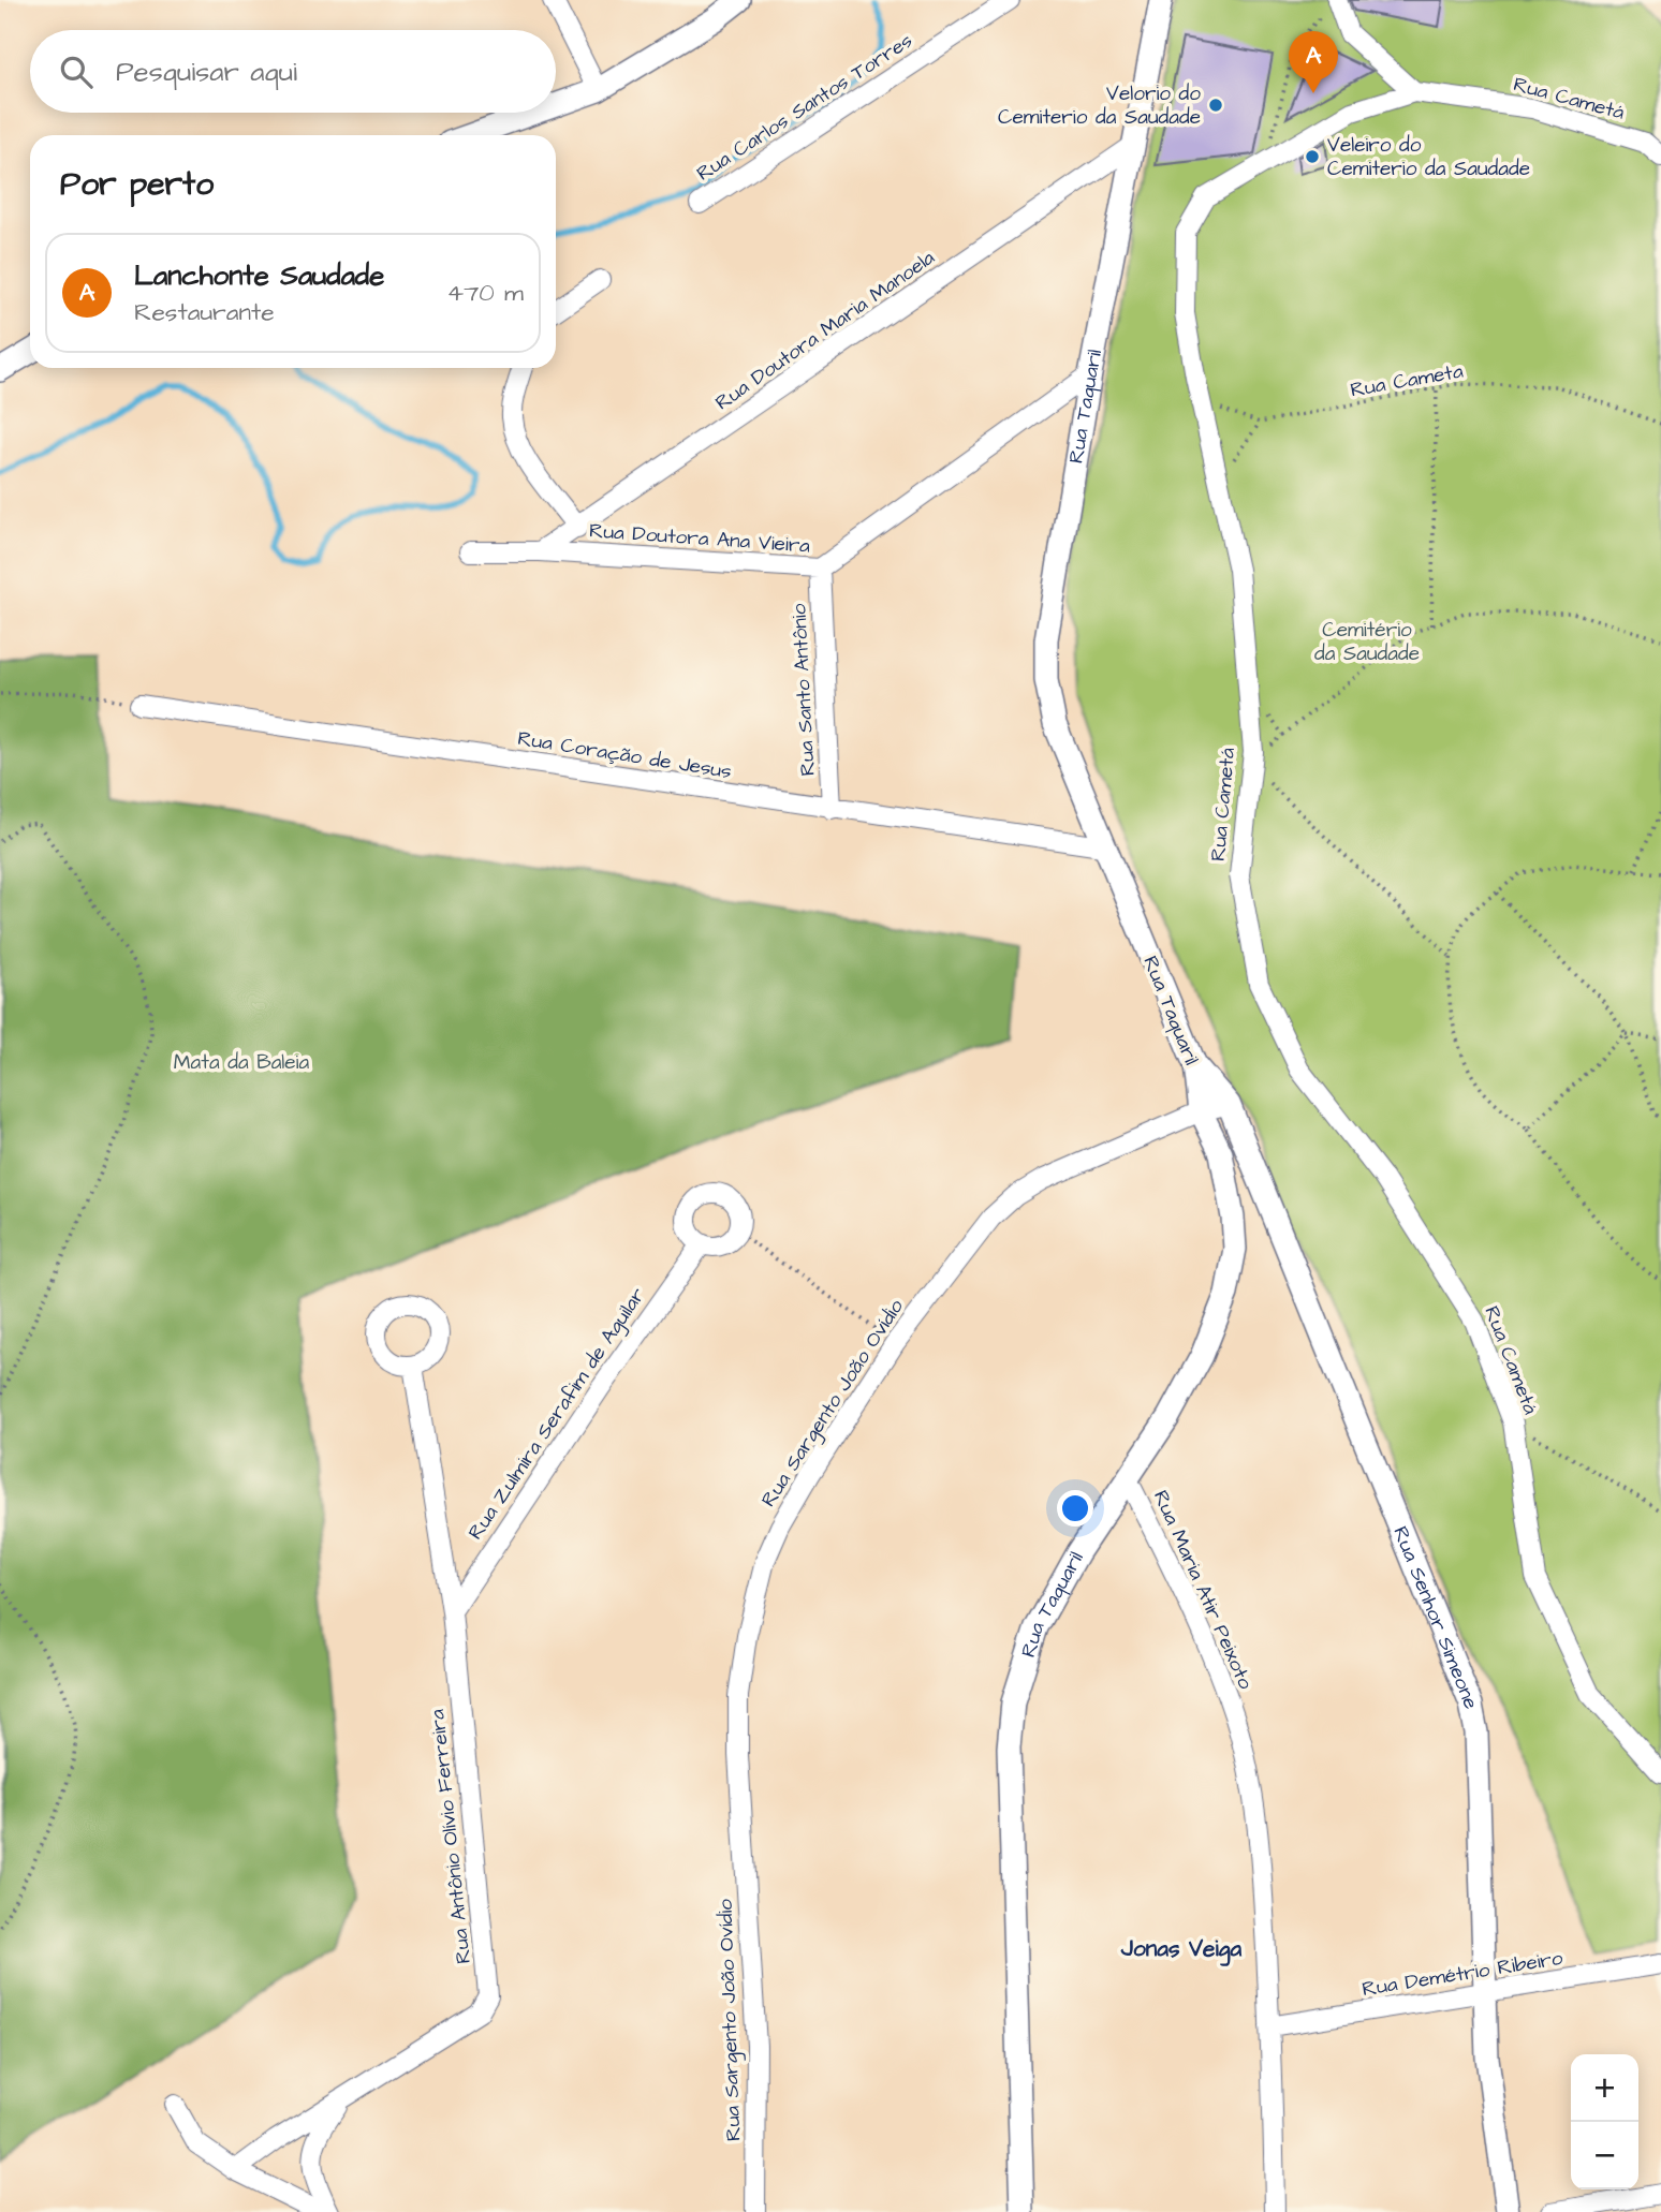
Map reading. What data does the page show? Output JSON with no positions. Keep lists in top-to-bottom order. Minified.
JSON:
{"streets":{"street":["Rua Cametá","Rua Carlos Santos Torres","Rua Doutora Maria Manoela","Rua Taquaril","Rua Doutora Ana Vieira","Rua Santo Antônio","Rua Coração de Jesus","Rua Sargento João Ovídio","Rua Zulmira Serafim de Aguilar","Rua Maria Atir Peixoto","Rua Senhor Simeone","Rua Antônio Olívio Ferreira","Rua Demétrio Ribeiro"],"path":["Rua Cameta"]},"crossings":[["Rua Doutora Maria Manoela","Rua Taquaril"],["Rua Doutora Maria Manoela","Rua Doutora Ana Vieira"],["Rua Taquaril","Rua Doutora Ana Vieira"],["Rua Taquaril","Rua Coração de Jesus"],["Rua Taquaril","Rua Sargento João Ovídio"],["Rua Taquaril","Rua Maria Atir Peixoto"],["Rua Taquaril","Rua Senhor Simeone"],["Rua Doutora Ana Vieira","Rua Santo Antônio"],["Rua Santo Antônio","Rua Coração de Jesus"],["Rua Sargento João Ovídio","Rua Senhor Simeone"],["Rua Zulmira Serafim de Aguilar","Rua Antônio Olívio Ferreira"],["Rua Maria Atir Peixoto","Rua Demétrio Ribeiro"],["Rua Senhor Simeone","Rua Demétrio Ribeiro"]],"districts":["Jonas Veiga"],"parks":["Cemitério da Saudade","Mata da Baleia"],"places":["Velorio do Cemiterio da Saudade","Veleiro do Cemiterio da Saudade"],"page":{"search":"Pesquisar aqui","pins":"A","heading":"Por perto","list":[{"mark":"A","name":"Lanchonte Saudade","note":"Restaurante","value":"470 m"}],"map_buttons":["+","−"]}}
